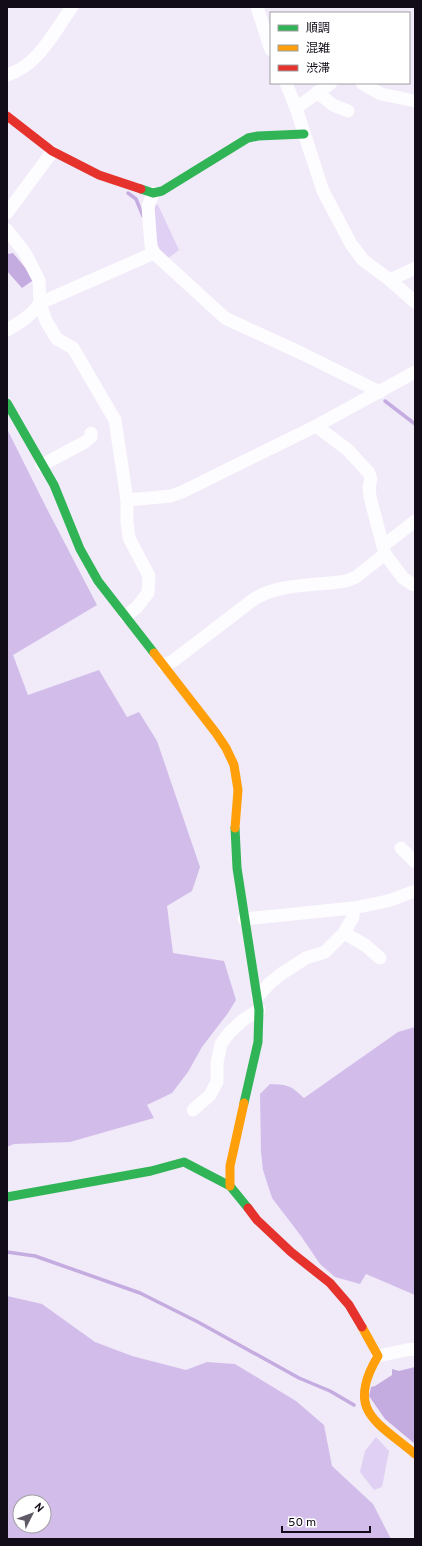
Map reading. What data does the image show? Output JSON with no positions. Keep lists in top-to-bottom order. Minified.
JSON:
{"legend":["順調","混雑","渋滞"],"scale_bar":"50 m","north":"top right"}
